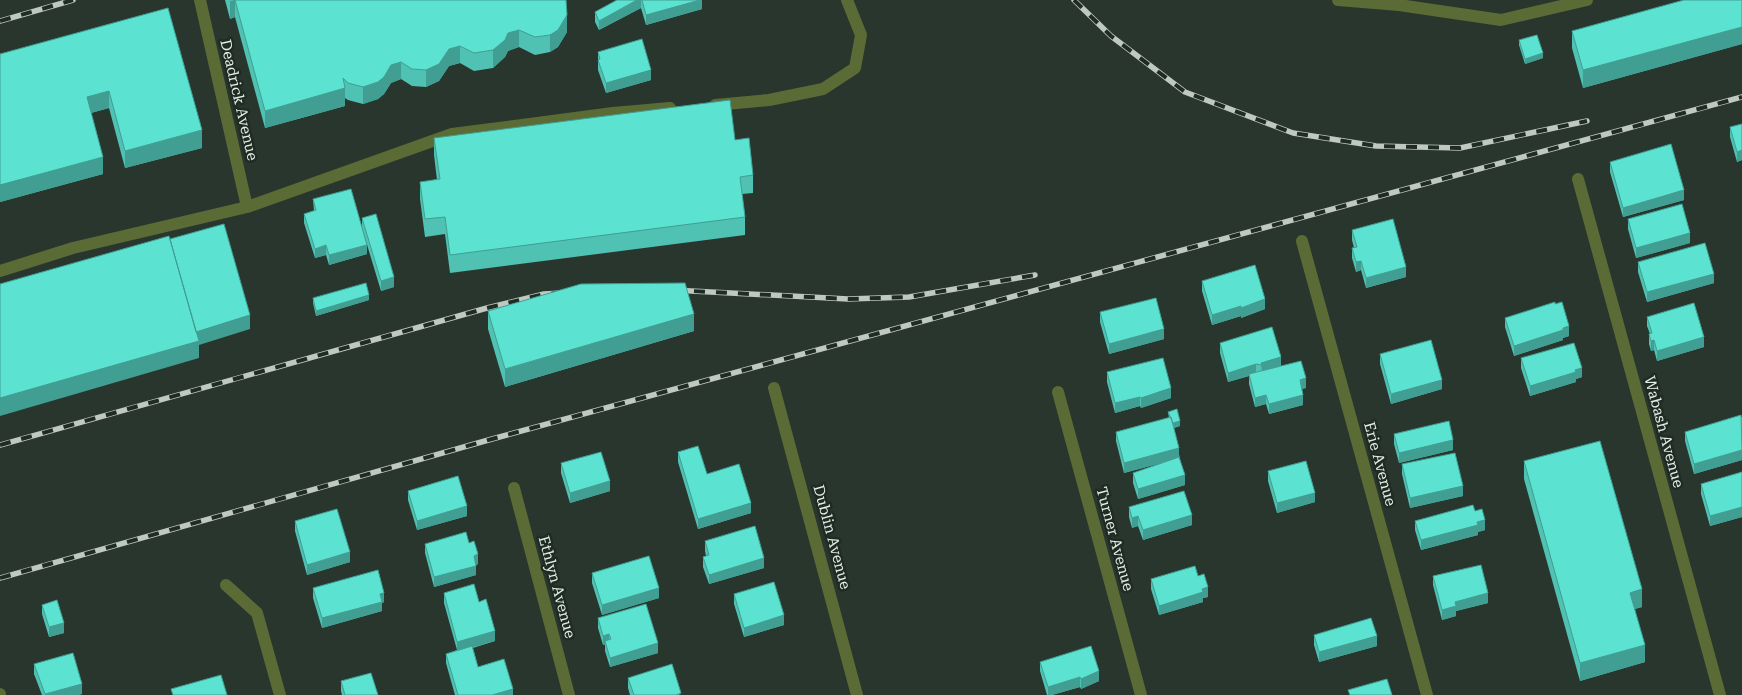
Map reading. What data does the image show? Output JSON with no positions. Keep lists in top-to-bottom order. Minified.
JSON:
{"streets":{"street":["Deadrick Avenue","Wabash Avenue","Erie Avenue","Dublin Avenue","Turner Avenue","Ethlyn Avenue"]}}
